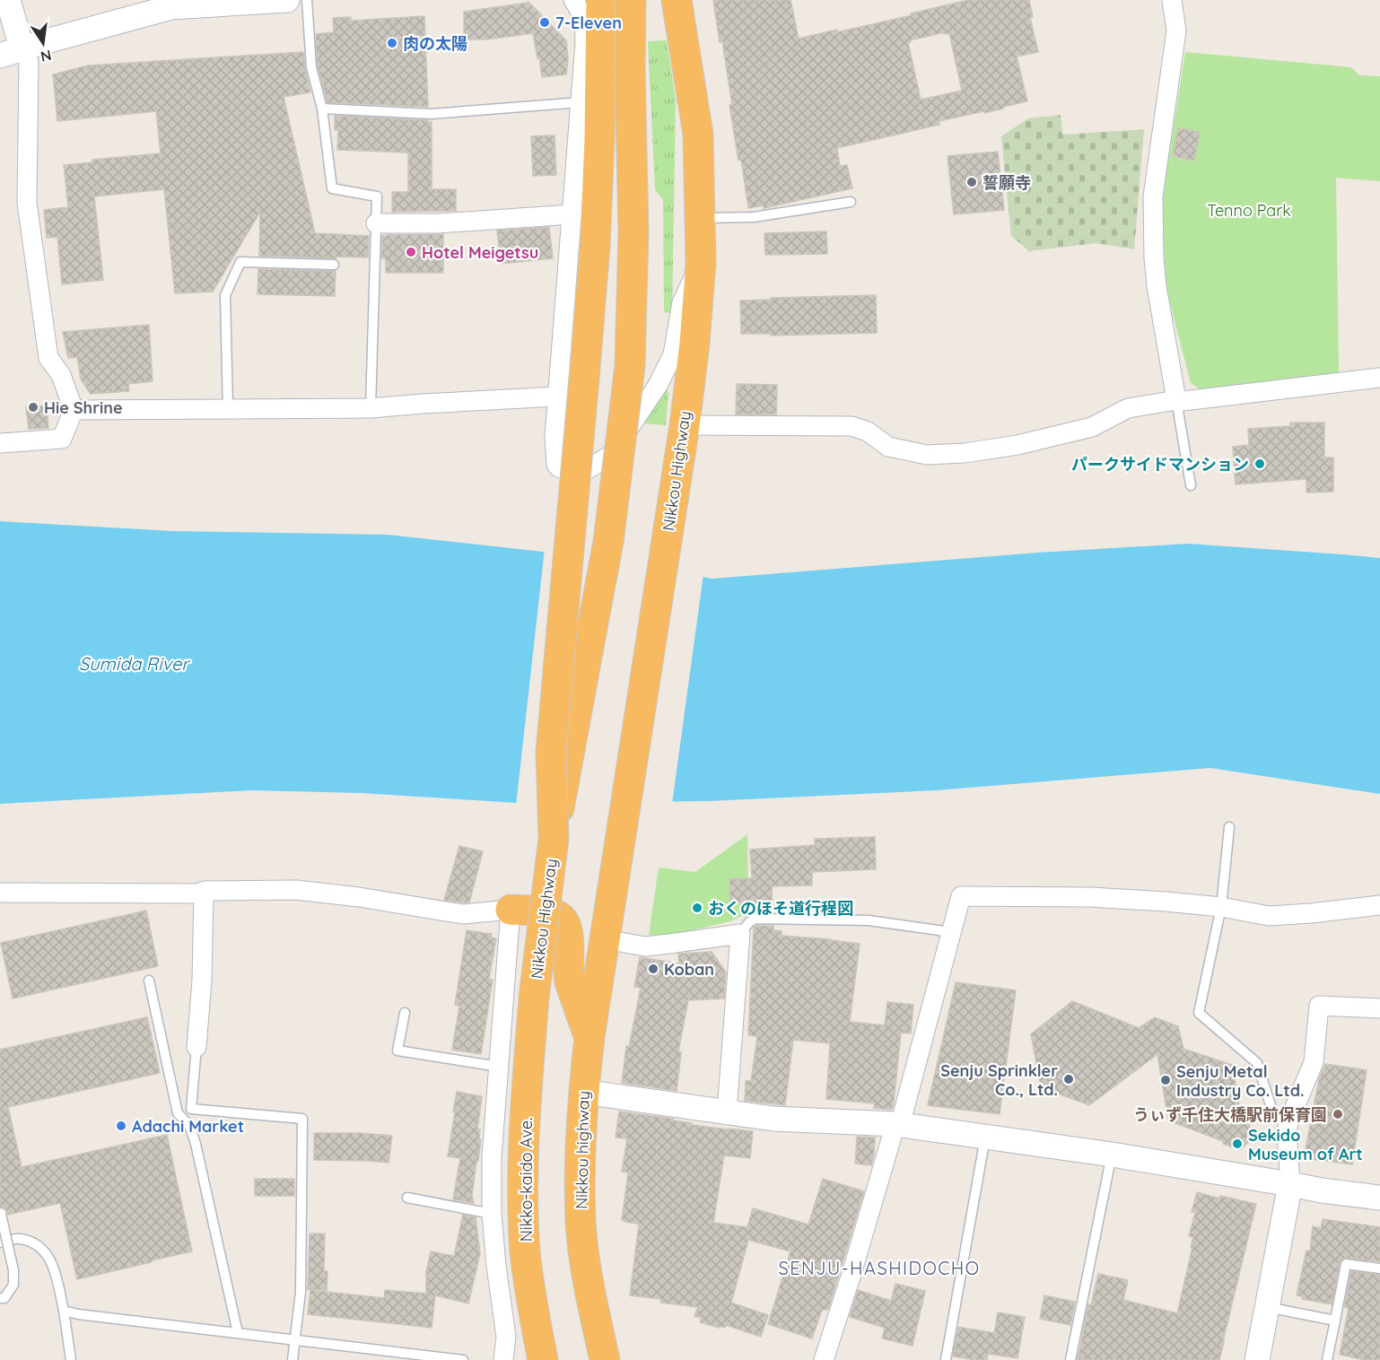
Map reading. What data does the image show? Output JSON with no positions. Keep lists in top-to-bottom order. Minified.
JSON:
{"streets":{"highway":["Nikkou Highway","Nikkou highway","Nikko-kaido Ave."]},"crossings":[["Nikkou Highway","Nikkou highway"],["Nikkou Highway","Nikko-kaido Ave."]],"districts":["SENJU-HASHIDOCHO"],"water":["Sumida River"],"parks":["Tenno Park"],"places":["7-Eleven","肉の太陽","誓願寺","Hotel Meigetsu","Hie Shrine","パークサイドマンション","おくのほそ道行程図","Koban","Senju Sprinkler Co., Ltd.","Senju Metal Industry Co. Ltd.","うぃず千住大橋駅前保育園","Adachi Market","Sekido Museum of Art"],"north":"bottom"}
